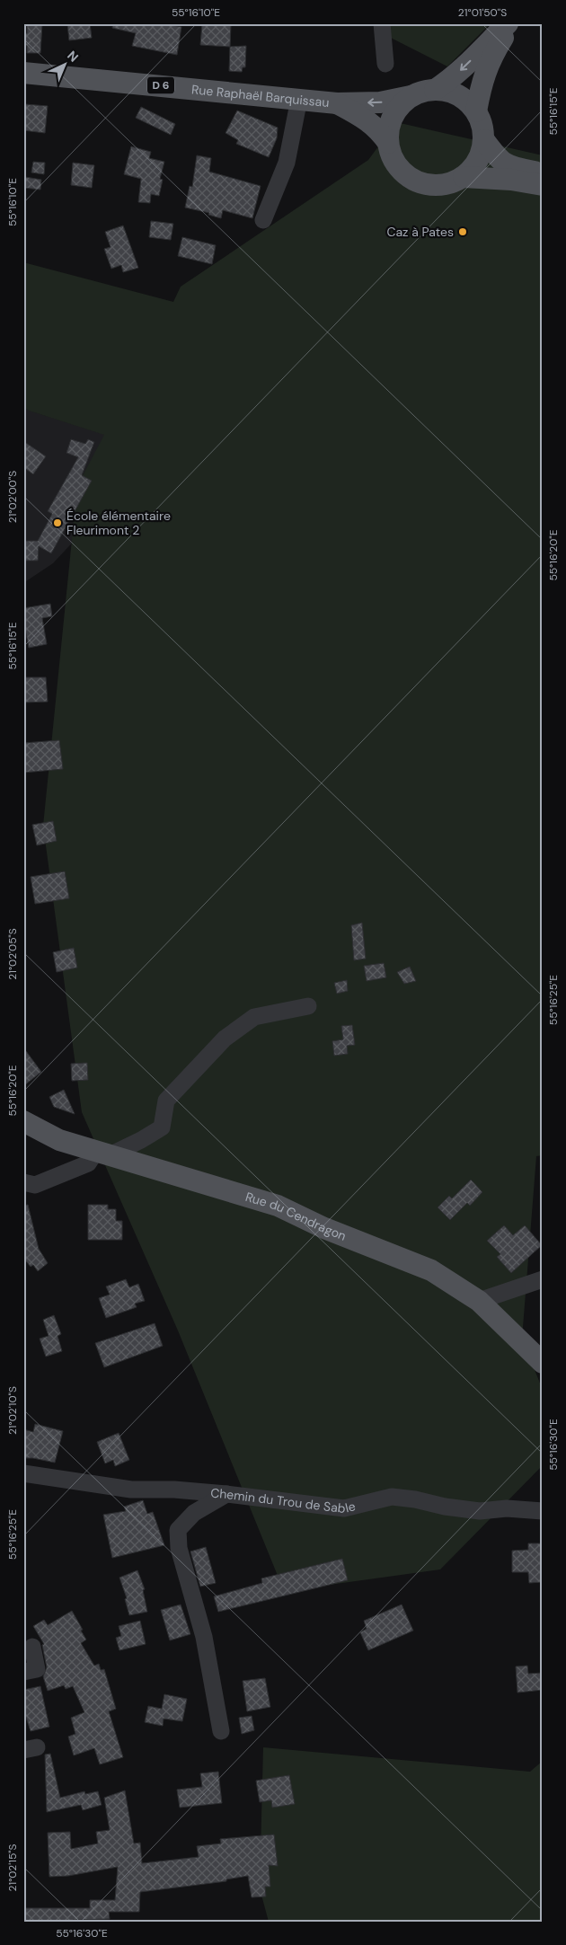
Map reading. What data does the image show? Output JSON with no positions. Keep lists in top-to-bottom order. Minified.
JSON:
{"streets":{"main road":["D 6","Rue Raphaël Barquissau","Rue du Cendragon"],"street":["Chemin du Trou de Sable"]},"places":["Caz à Pates","École élémentaire Fleurimont 2"],"north":"top right","coordinates":["55°16'10\"E","21°01'50\"S","55°16'15\"E","21°02'00\"S","55°16'20\"E","21°02'05\"S","55°16'25\"E","21°02'10\"S","55°16'30\"E","21°02'15\"S"]}
